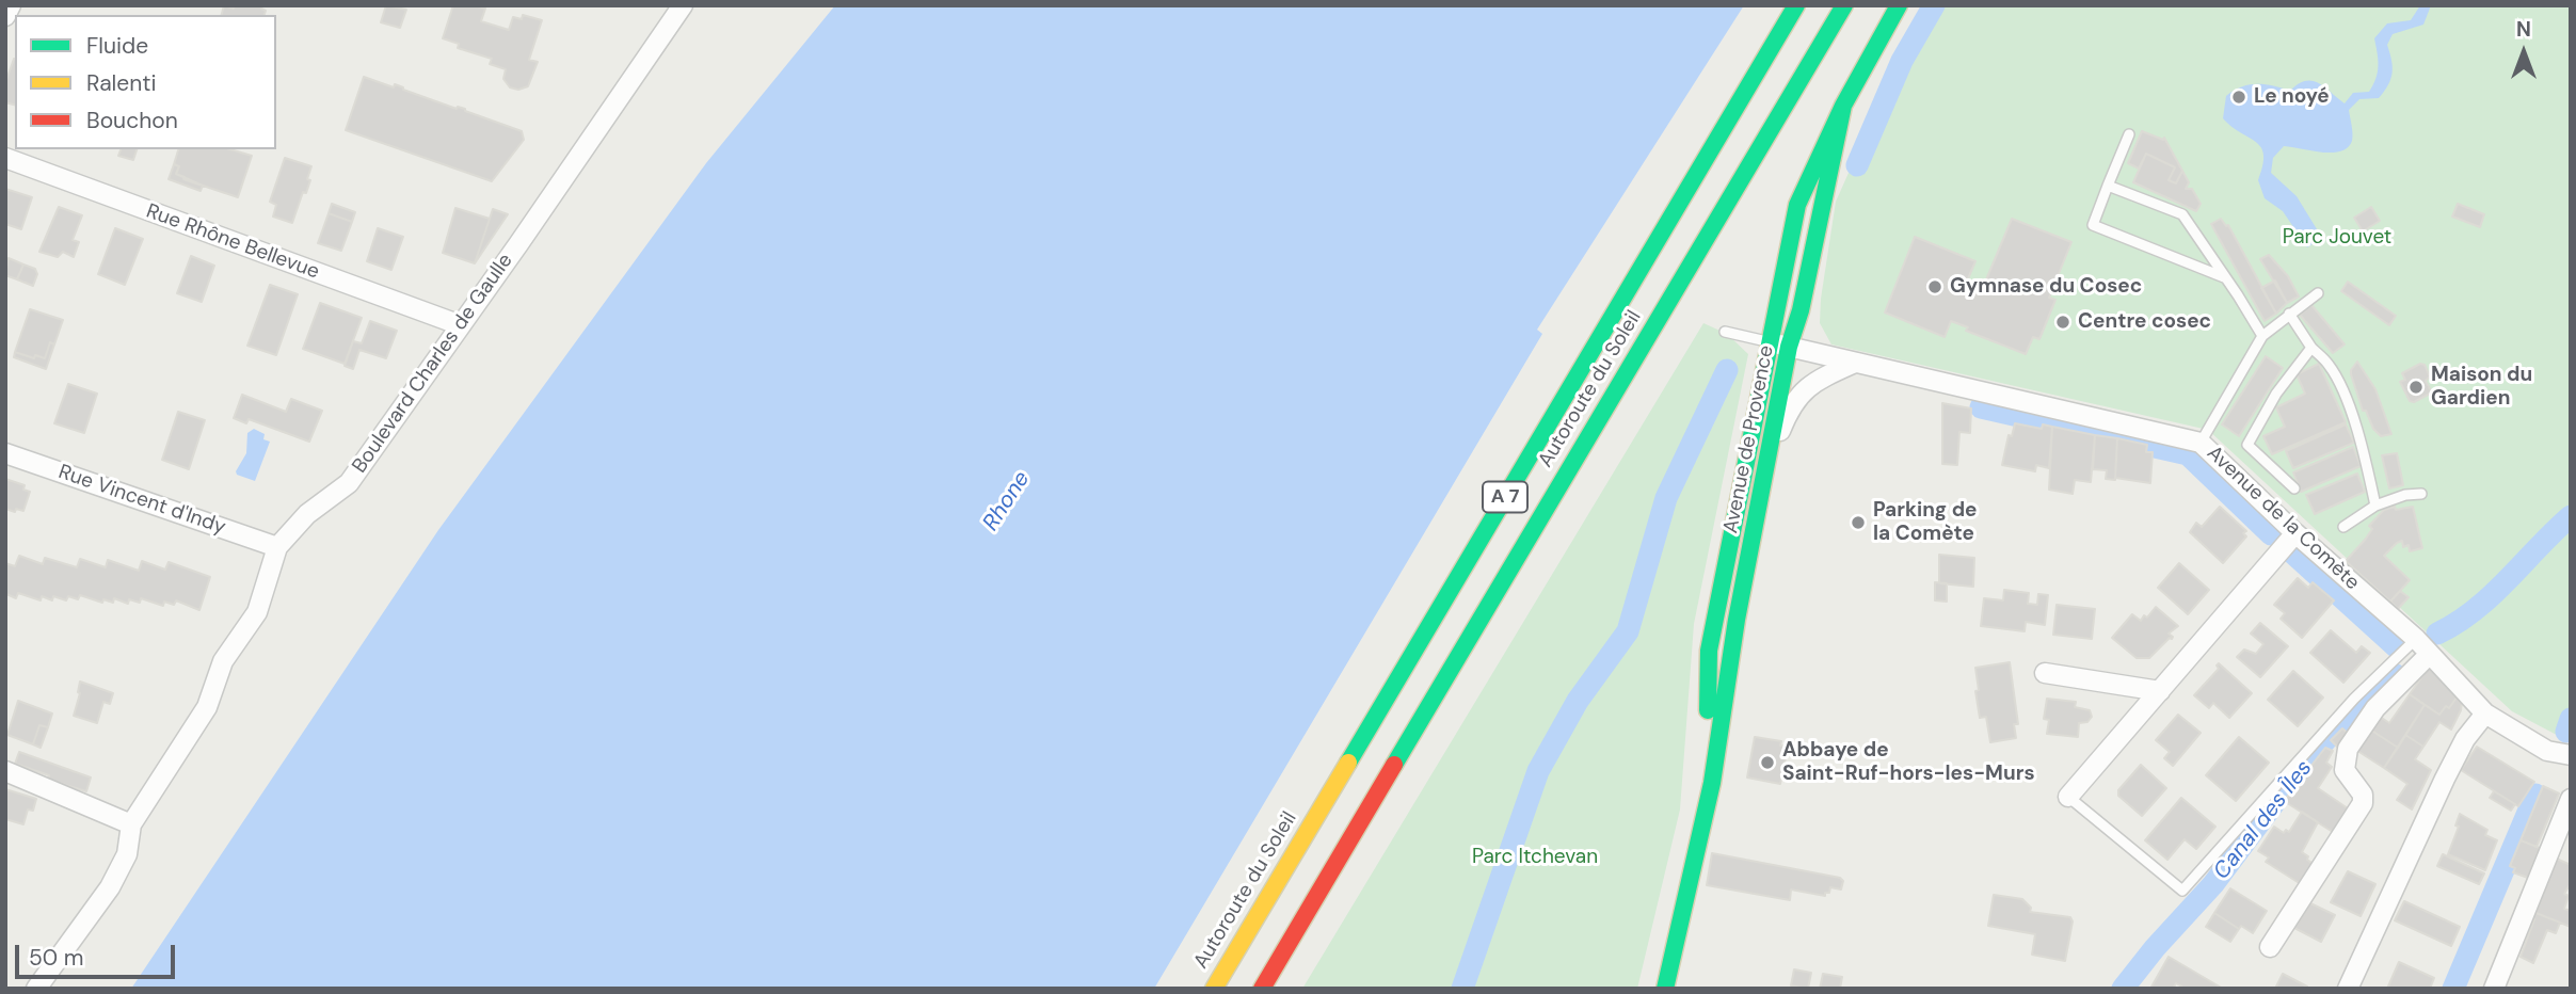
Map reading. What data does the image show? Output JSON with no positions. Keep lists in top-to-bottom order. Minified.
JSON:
{"streets":{"main road":["Autoroute du Soleil","Avenue de Provence","A 7"],"street":["Rue Rhône Bellevue","Boulevard Charles de Gaulle","Rue Vincent d'Indy","Avenue de la Comète"]},"crossings":[["Rue Rhône Bellevue","Boulevard Charles de Gaulle"],["Boulevard Charles de Gaulle","Rue Vincent d'Indy"],["Avenue de Provence","Avenue de la Comète"]],"water":["Rhone","Canal des Îles"],"parks":["Parc Jouvet","Parc Itchevan"],"places":["Le noyé","Gymnase du Cosec","Centre cosec","Maison du Gardien","Parking de la Comète","Abbaye de Saint-Ruf-hors-les-Murs"],"legend":["Fluide","Ralenti","Bouchon"],"scale_bar":"50 m","north":"top"}
